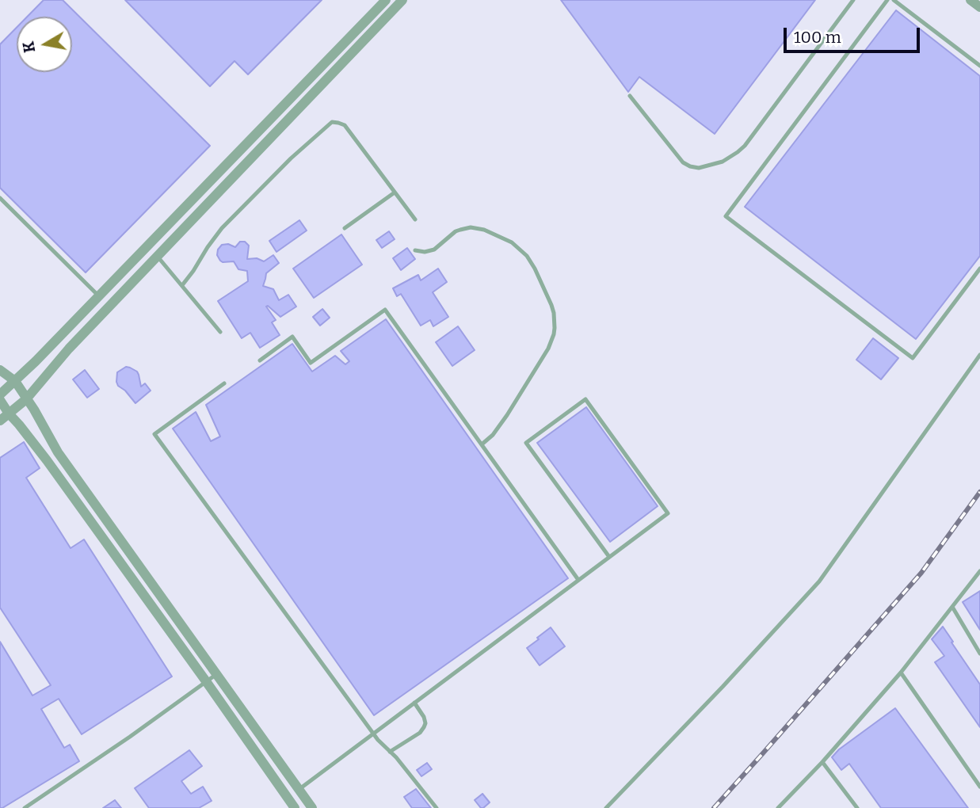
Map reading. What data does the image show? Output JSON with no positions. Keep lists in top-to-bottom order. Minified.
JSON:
{"scale_bar":"100 m","north":"left"}
